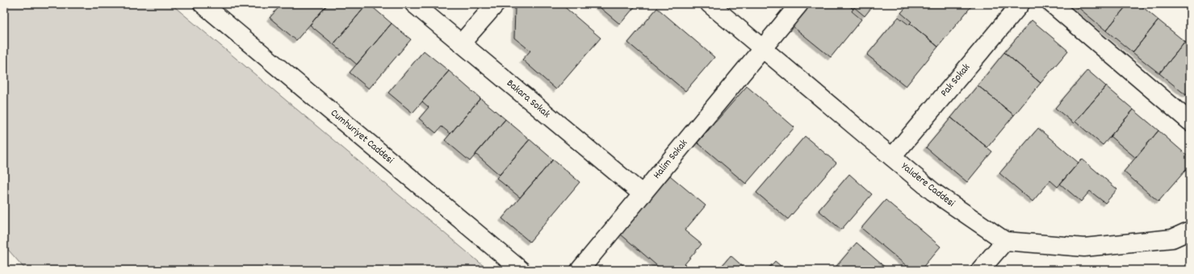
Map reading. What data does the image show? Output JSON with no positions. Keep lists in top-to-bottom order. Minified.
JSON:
{"streets":{"street":["Pak Sokak","Bakara Sokak","Cumhuriyet Caddesi","Halim Sokak","Yalıdere Caddesi"]},"crossings":[["Pak Sokak","Yalıdere Caddesi"],["Bakara Sokak","Halim Sokak"],["Halim Sokak","Yalıdere Caddesi"]]}
